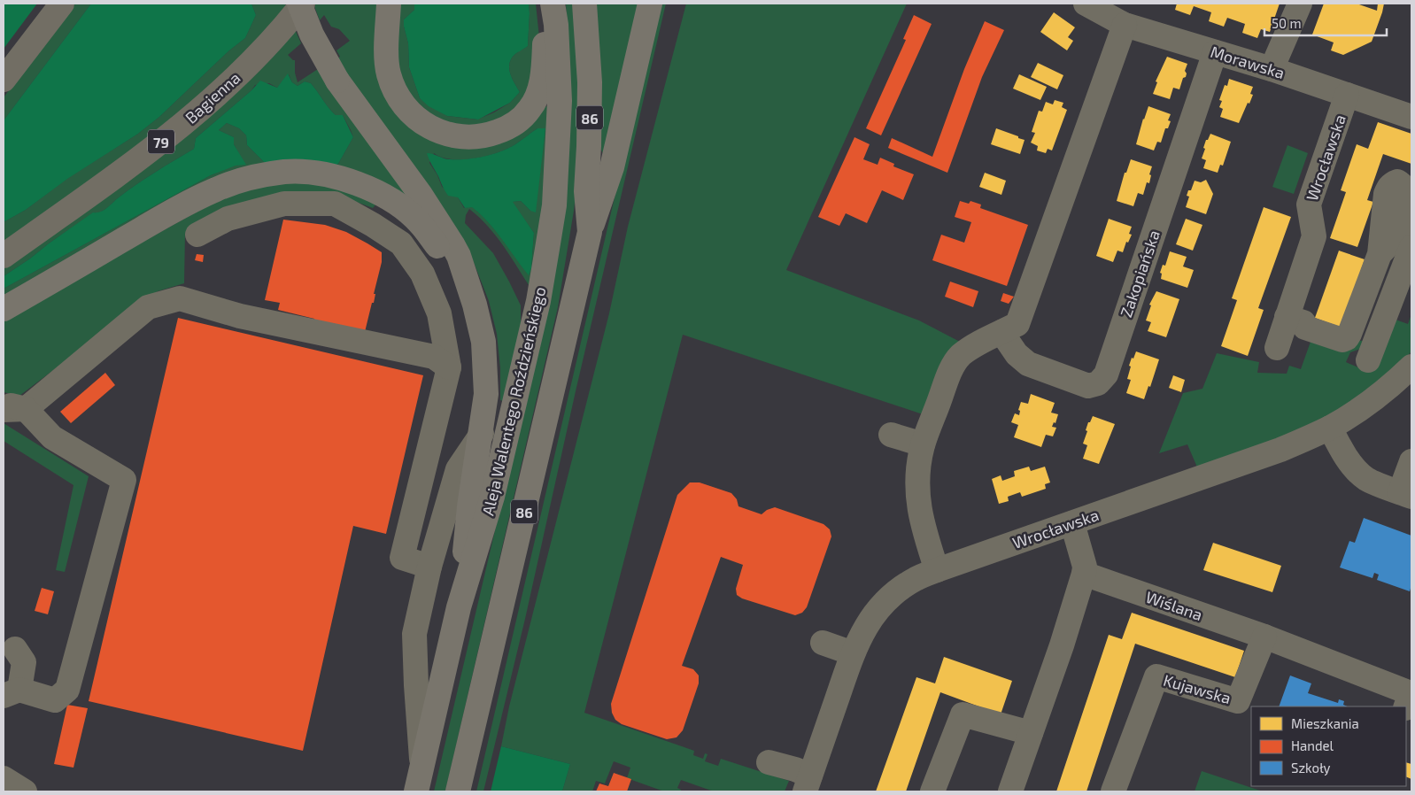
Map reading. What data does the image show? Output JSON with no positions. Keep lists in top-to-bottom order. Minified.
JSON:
{"streets":{"highway":["86","Aleja Walentego Roździeńskiego"],"main road":["Bagienna","79"],"street":["Morawska","Wrocławska","Zakopiańska","Wiślana","Kujawska"]},"crossings":[["Morawska","Wrocławska"],["Morawska","Zakopiańska"],["Wiślana","Kujawska"]],"legend":["Mieszkania","Handel","Szkoły"],"scale_bar":"50 m"}
